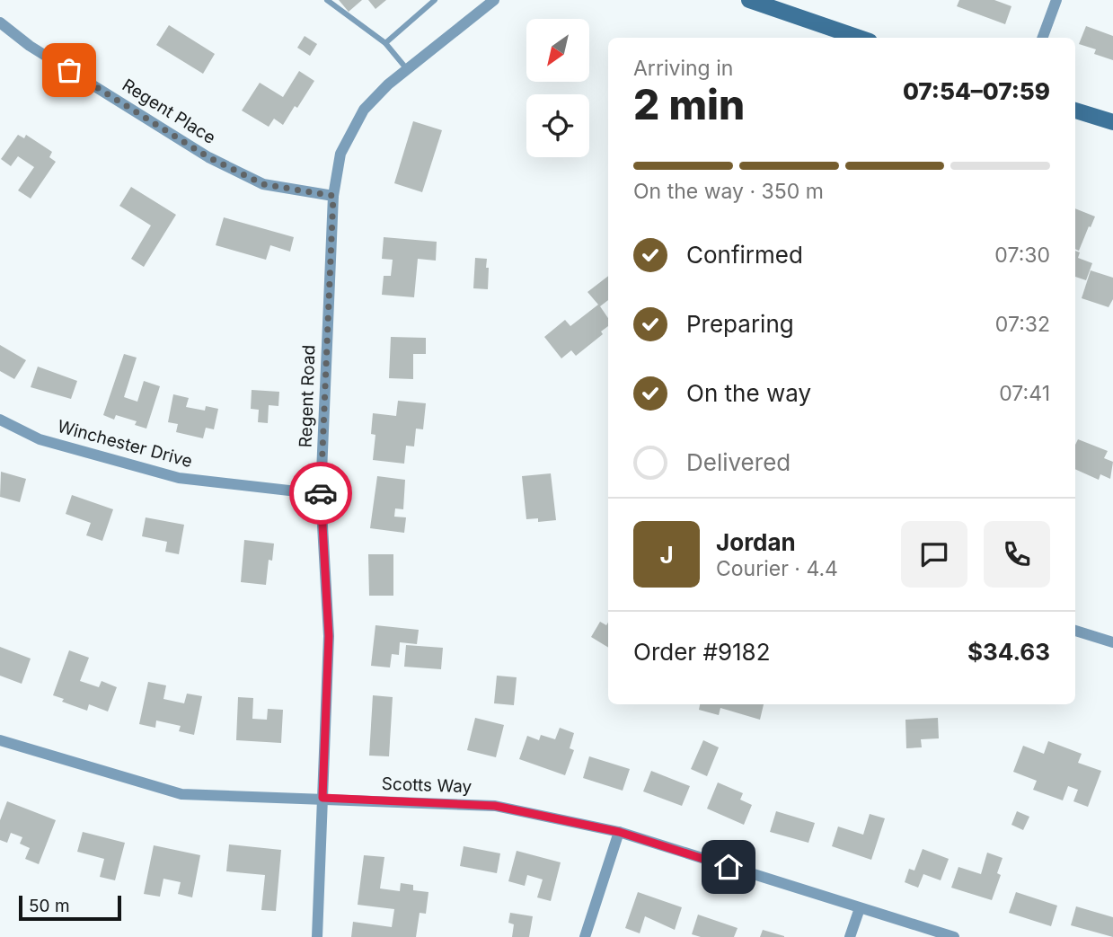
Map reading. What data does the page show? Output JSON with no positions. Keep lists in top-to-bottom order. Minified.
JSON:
{"streets":{"street":["Regent Place","Regent Road","Winchester Drive","Scotts Way"]},"crossings":[["Regent Place","Regent Road"],["Regent Road","Winchester Drive"],["Regent Road","Scotts Way"]],"scale_bar":"50 m","north":"bottom left","page":{"heading":["2 min","Arriving in","07:54–07:59"],"panel":["Jordan","Courier · 4.4","Order #9182","$34.63"],"bar":"On the way · 350 m","list":[["Confirmed","07:30"],["Preparing","07:32"],["On the way","07:41"],"Delivered"],"round":"J","scale":"50 m"}}
